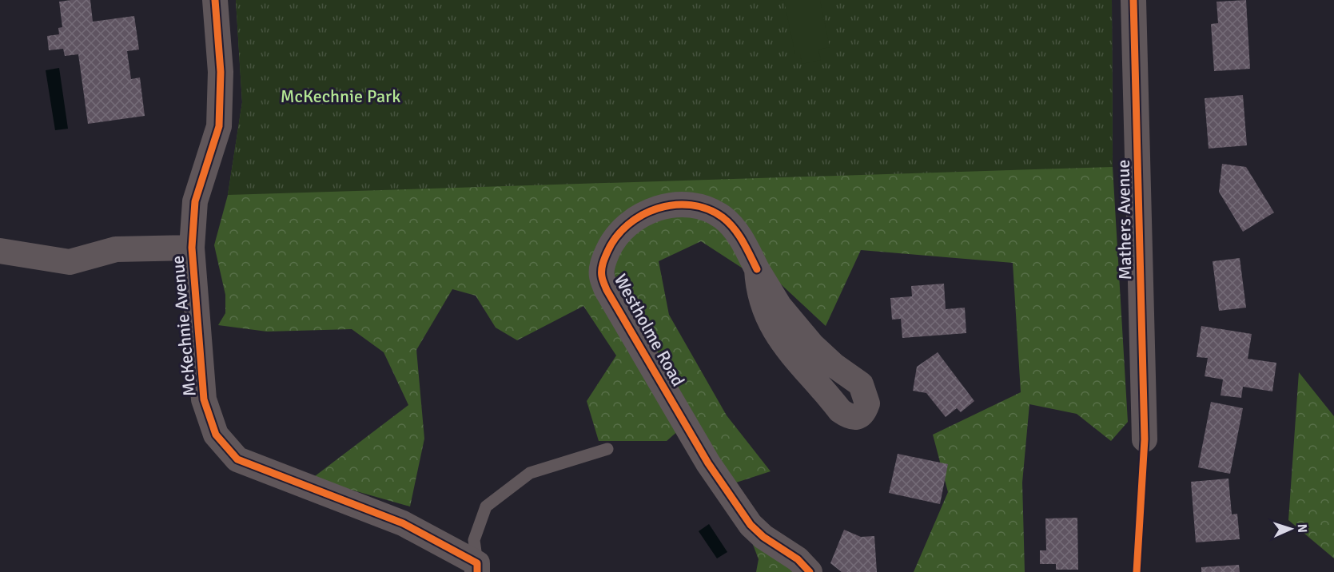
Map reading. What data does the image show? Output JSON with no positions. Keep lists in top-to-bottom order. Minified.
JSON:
{"streets":{"street":["Mathers Avenue","McKechnie Avenue","Westholme Road"]},"parks":["McKechnie Park"],"north":"right"}
